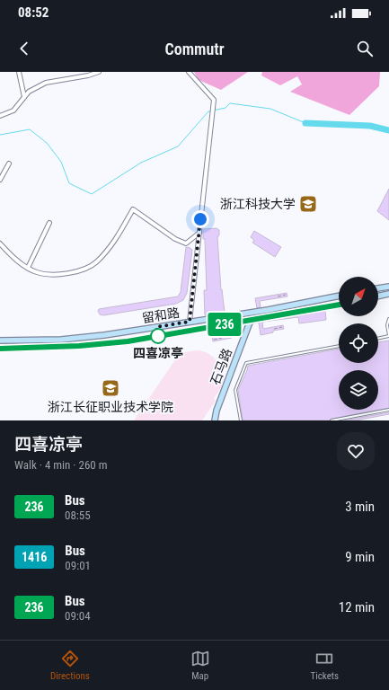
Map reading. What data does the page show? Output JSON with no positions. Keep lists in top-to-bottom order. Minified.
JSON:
{"streets":{"main road":["留和路","石马路"]},"crossings":[["留和路","石马路"]],"places":{"school or university":["浙江科技大学","浙江长征职业技术学院"],"other":["四喜凉亭"]},"lines":["bus line 236"],"north":"top right","page":{"status":"08:52","header":"Commutr","on_map":"236","heading":["四喜凉亭","Walk · 4 min · 260 m"],"list":[{"mark":"236","name":"Bus","note":"08:55","value":"3 min"},{"mark":"1416","name":"Bus","note":"09:01","value":"9 min"},{"mark":"236","name":"Bus","note":"09:04","value":"12 min"}],"tabs":["Directions","Map","Tickets"]}}
